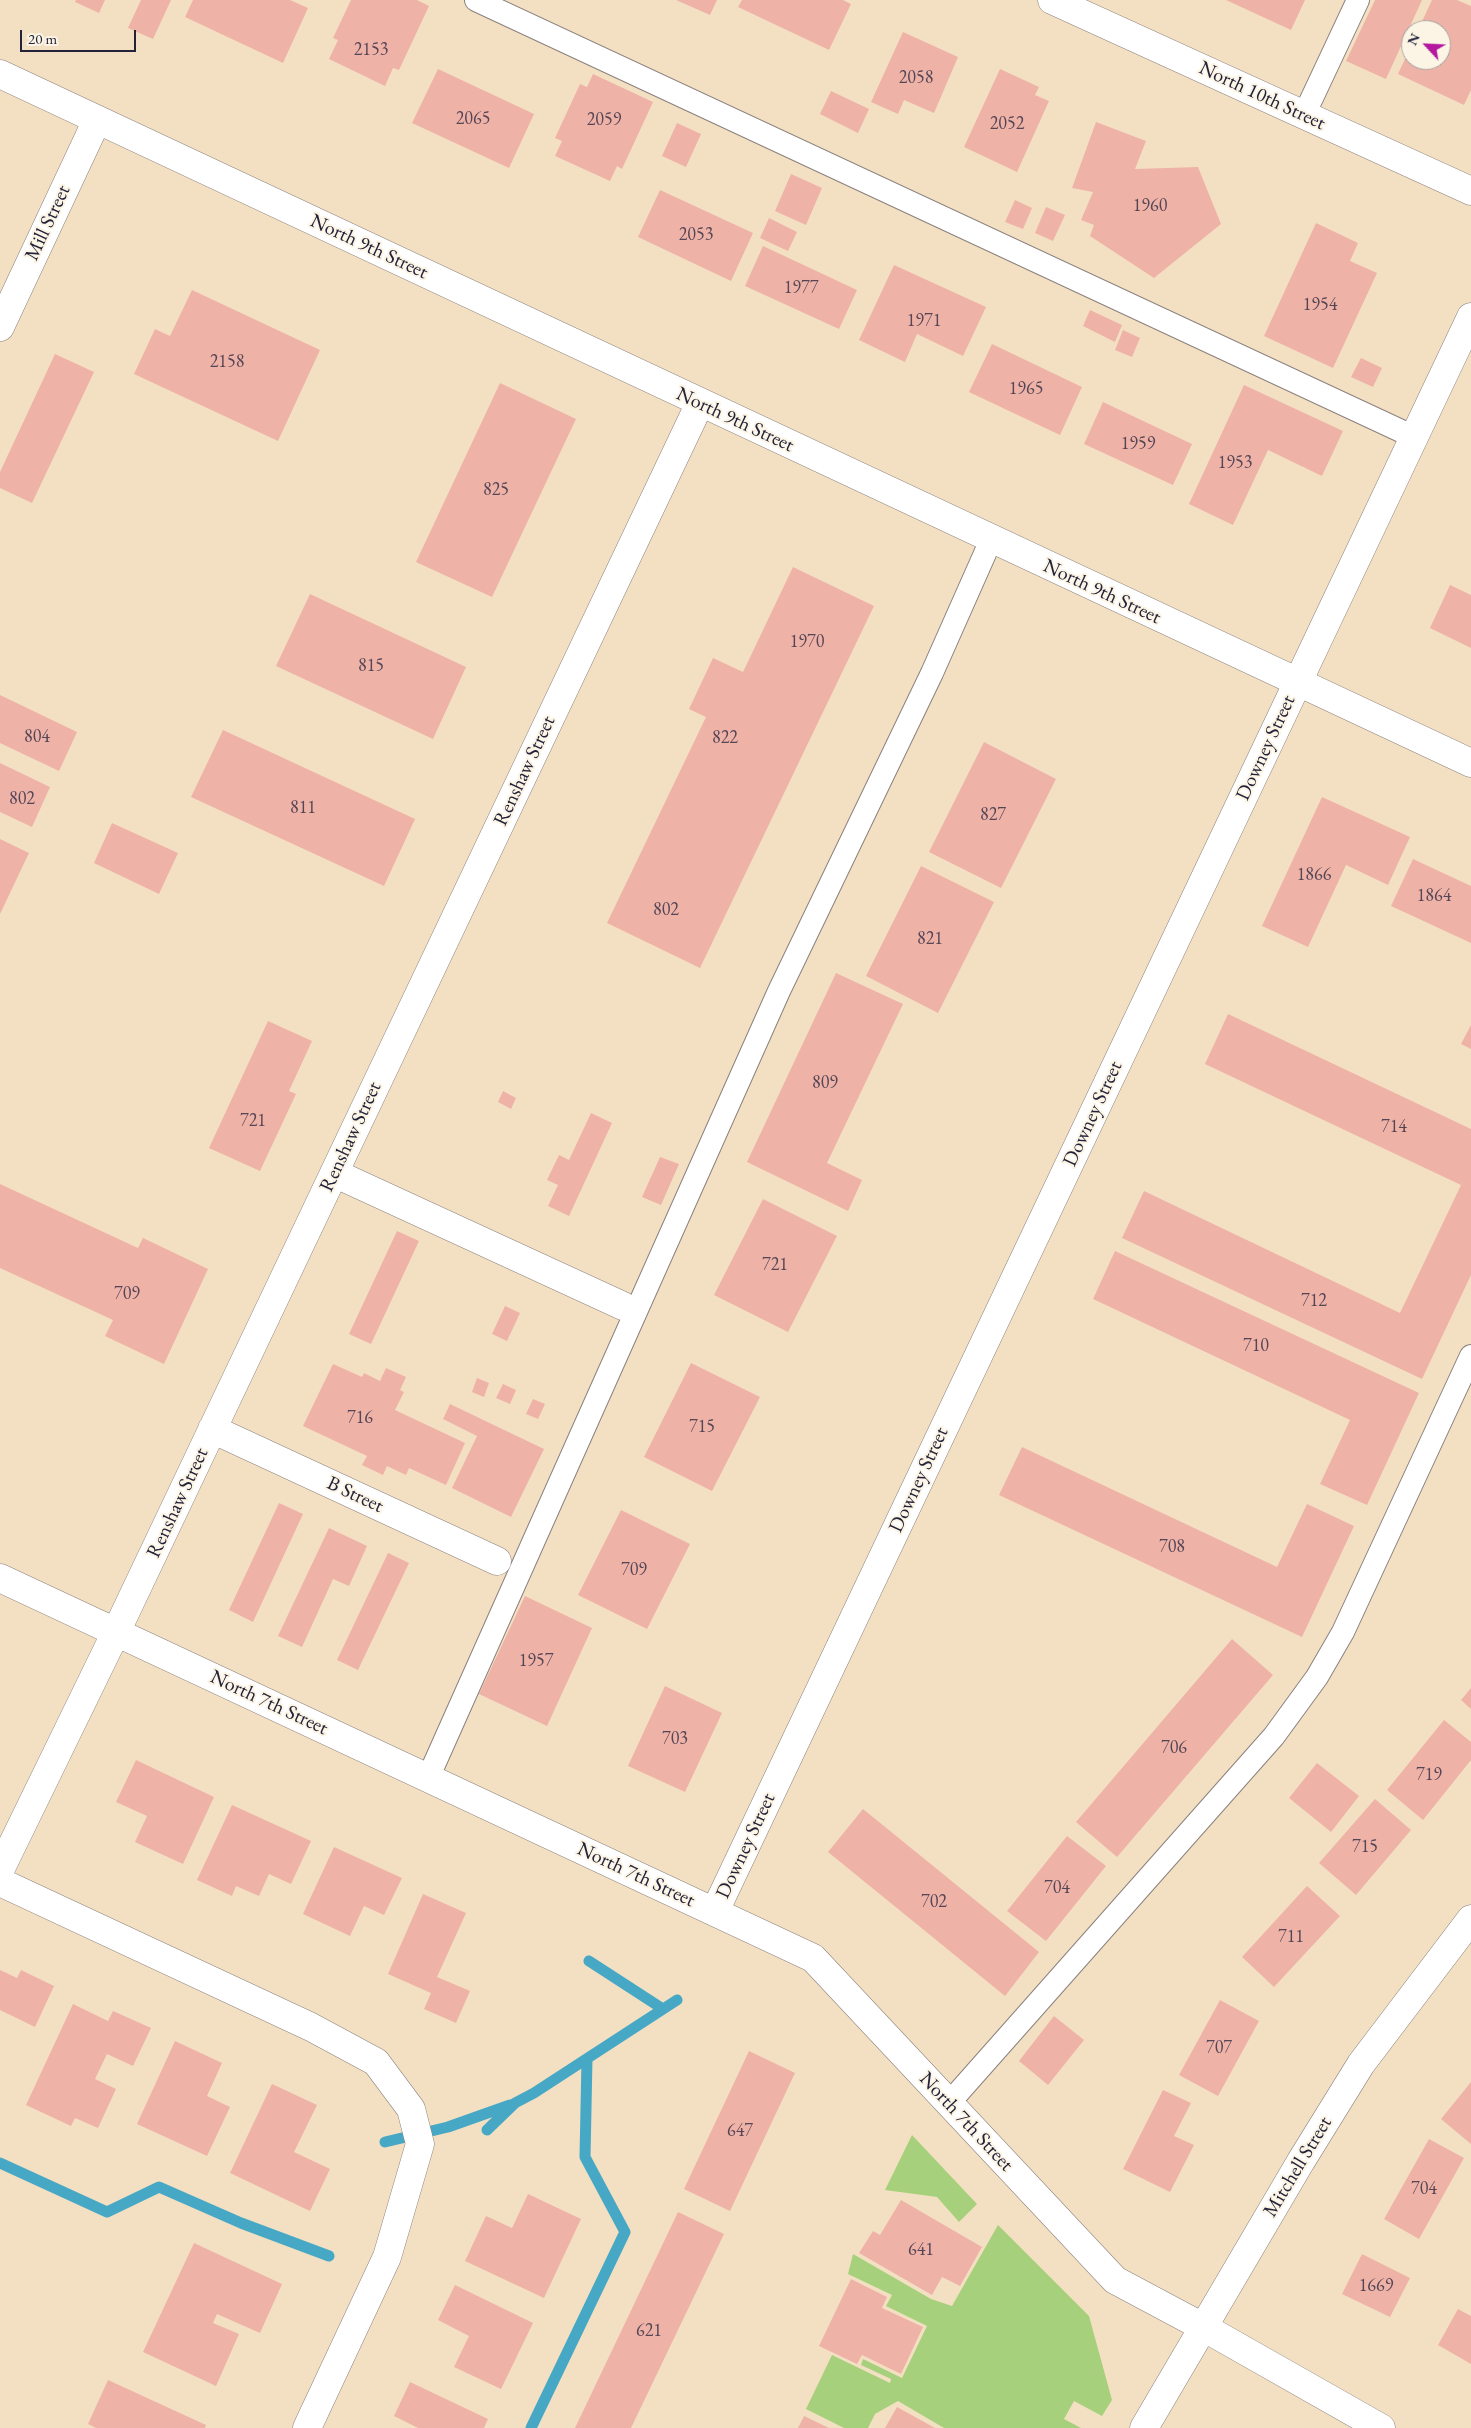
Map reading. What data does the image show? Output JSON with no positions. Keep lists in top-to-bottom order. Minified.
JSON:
{"streets":{"street":["North 10th Street","Mill Street","North 9th Street","Downey Street","Renshaw Street","B Street","North 7th Street","Mitchell Street"]},"crossings":[["Mill Street","North 9th Street"],["North 9th Street","Downey Street"],["North 9th Street","Renshaw Street"],["Downey Street","North 7th Street"],["Renshaw Street","B Street"],["Renshaw Street","North 7th Street"],["North 7th Street","Mitchell Street"]],"house_numbers":["2153","2058","2065","2059","2052","1960","2053","1977","1954","1971","2158","1965","1959","1953","825","1970","815","804","822","802","811","827","1866","1864","802","821","809","721","714","721","709","712","710","716","715","708","709","1957","703","706","719","715","704","702","711","707","647","704","641","1669","621"],"scale_bar":"20 m","north":"top left"}
